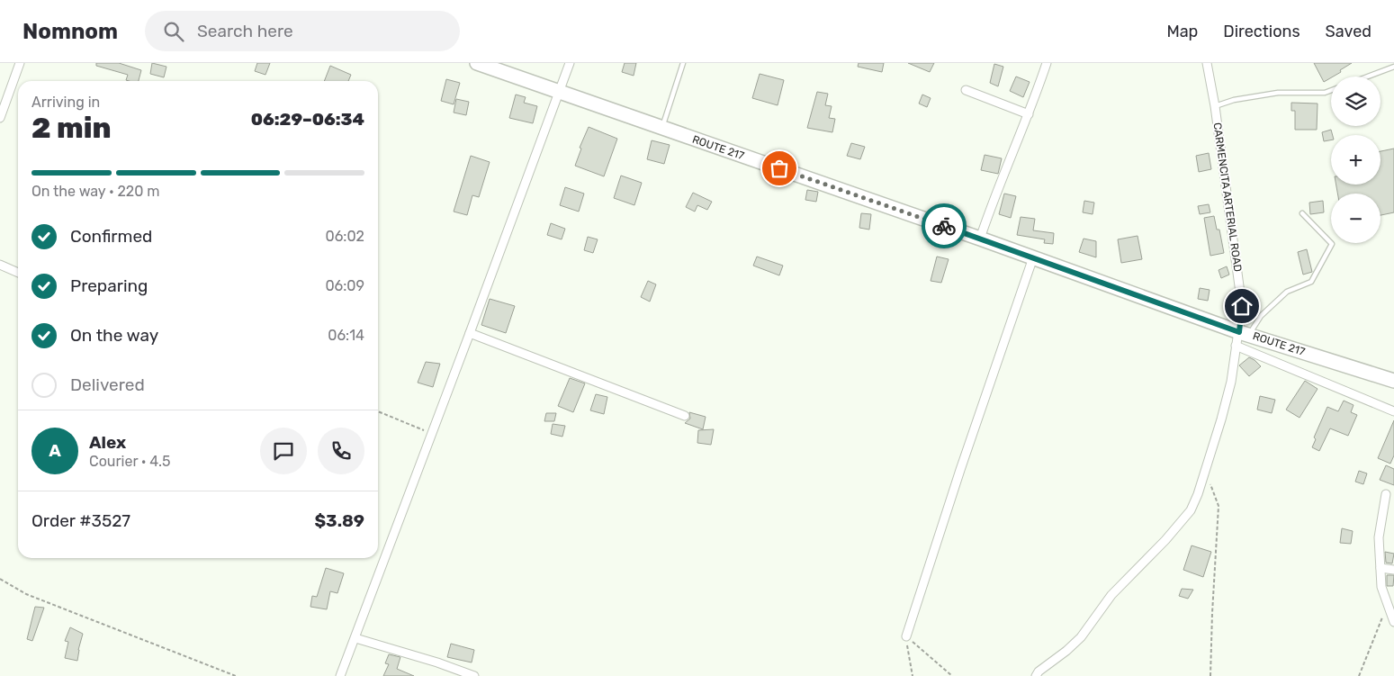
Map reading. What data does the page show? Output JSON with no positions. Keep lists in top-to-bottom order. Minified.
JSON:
{"streets":{"main road":["ROUTE 217"],"street":["CARMENCITA ARTERIAL ROAD"]},"crossings":[["ROUTE 217","CARMENCITA ARTERIAL ROAD"]],"page":{"header":"Nomnom","search":"Search here","nav":["Map","Directions","Saved"],"map_buttons":["+","−"],"heading":["2 min","Arriving in","06:29–06:34"],"panel":["Alex","Courier · 4.5","Order #3527","$3.89"],"bar":"On the way · 220 m","list":[["Confirmed","06:02"],["Preparing","06:09"],["On the way","06:14"],"Delivered"],"round":"A"}}
